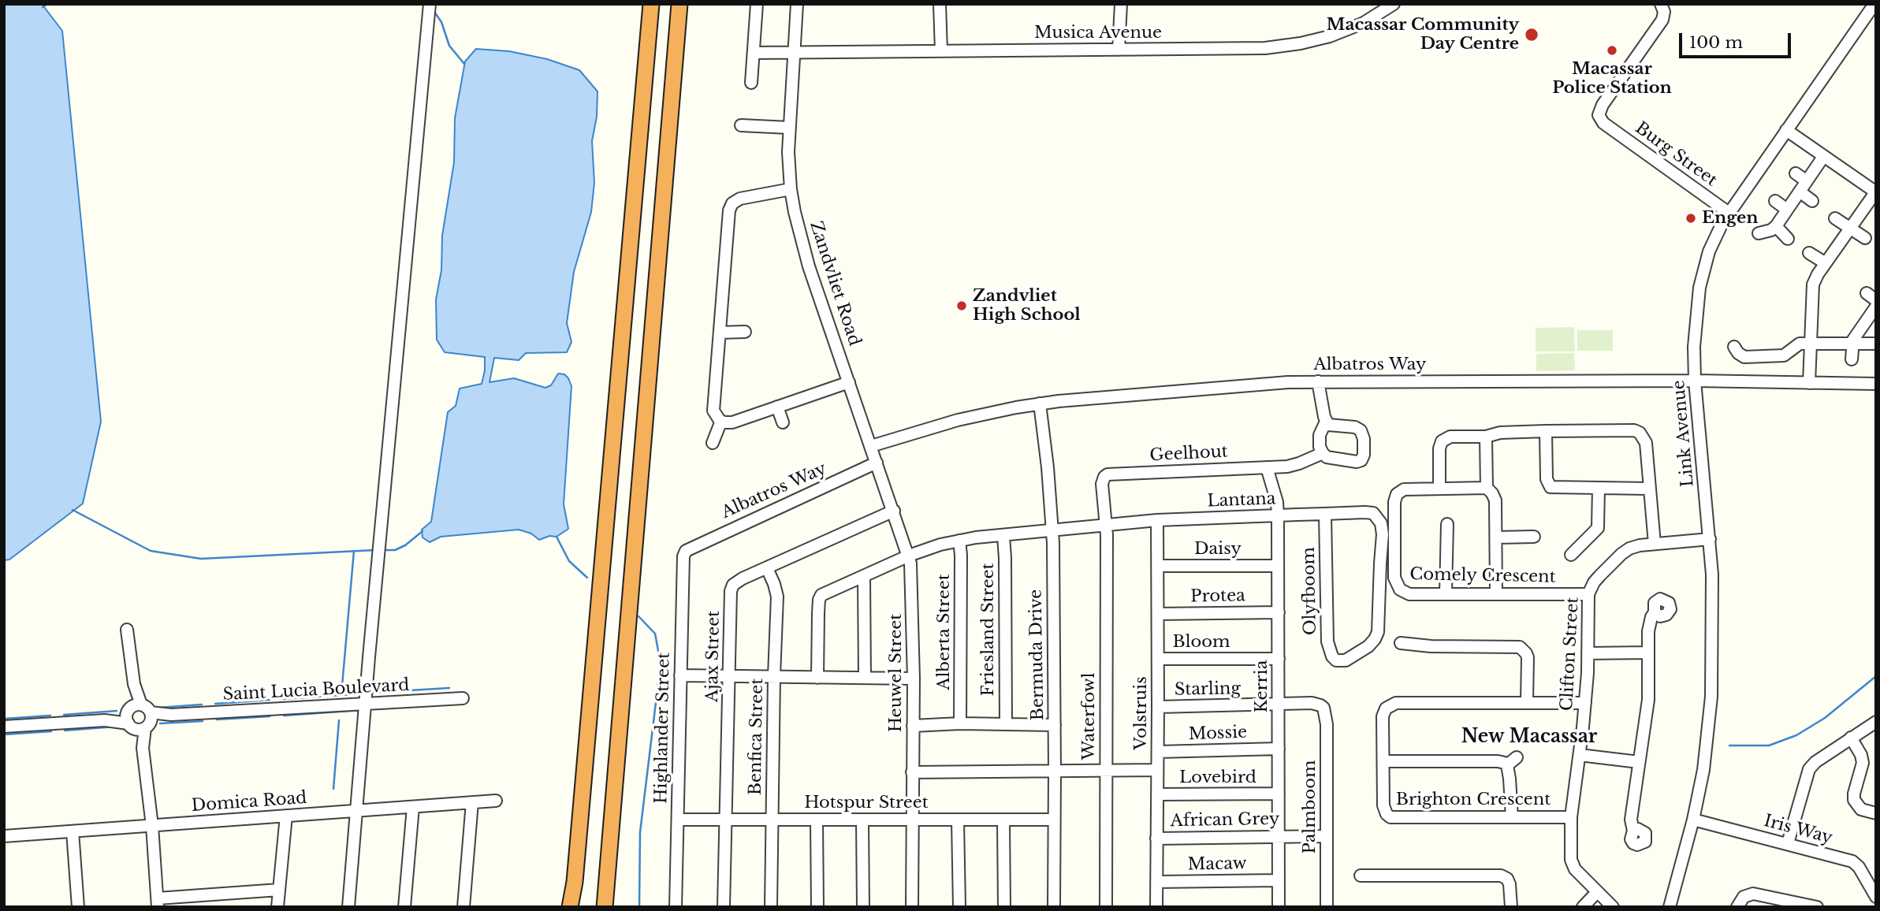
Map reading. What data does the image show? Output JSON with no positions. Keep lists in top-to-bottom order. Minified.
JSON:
{"streets":{"street":["Musica Avenue","Burg Street","Zandvliet Road","Albatros Way","Link Avenue","Geelhout","Lantana","Daisy","Comely Crescent","Olyfboom","Protea","Friesland Street","Alberta Street","Bloom","Clifton Street","Bermuda Drive","Ajax Street","Heuwel Street","Kerria","Starling","Saint Lucia Boulevard","Volstruis","Waterfowl","Highlander Street","Mossie","Benfica Street","Lovebird","Brighton Crescent","Domica Road","Hotspur Street","Palmboom","African Grey","Iris Way","Macaw"]},"crossings":[["Musica Avenue","Zandvliet Road"],["Burg Street","Link Avenue"],["Zandvliet Road","Albatros Way"],["Zandvliet Road","Heuwel Street"],["Albatros Way","Link Avenue"],["Albatros Way","Bermuda Drive"],["Albatros Way","Heuwel Street"],["Albatros Way","Highlander Street"],["Link Avenue","Clifton Street"],["Link Avenue","Iris Way"],["Geelhout","Lantana"],["Geelhout","Kerria"],["Geelhout","Waterfowl"],["Lantana","Olyfboom"],["Lantana","Friesland Street"],["Lantana","Alberta Street"],["Lantana","Bermuda Drive"],["Lantana","Heuwel Street"],["Lantana","Kerria"],["Lantana","Volstruis"],["Lantana","Waterfowl"],["Daisy","Kerria"],["Daisy","Volstruis"],["Comely Crescent","Clifton Street"],["Protea","Kerria"],["Protea","Volstruis"],["Bloom","Kerria"],["Bloom","Volstruis"],["Clifton Street","Brighton Crescent"],["Bermuda Drive","Hotspur Street"],["Ajax Street","Heuwel Street"],["Ajax Street","Benfica Street"],["Ajax Street","Hotspur Street"],["Heuwel Street","Hotspur Street"],["Kerria","Starling"],["Kerria","Mossie"],["Kerria","Lovebird"],["Kerria","African Grey"],["Kerria","Macaw"],["Starling","Volstruis"],["Starling","Palmboom"],["Volstruis","Mossie"],["Volstruis","Lovebird"],["Volstruis","African Grey"],["Volstruis","Macaw"],["Highlander Street","Hotspur Street"],["Benfica Street","Hotspur Street"],["Palmboom","African Grey"]],"districts":["New Macassar"],"places":["Macassar Community Day Centre","Macassar Police Station","Engen","Zandvliet High School"],"scale_bar":"100 m"}
